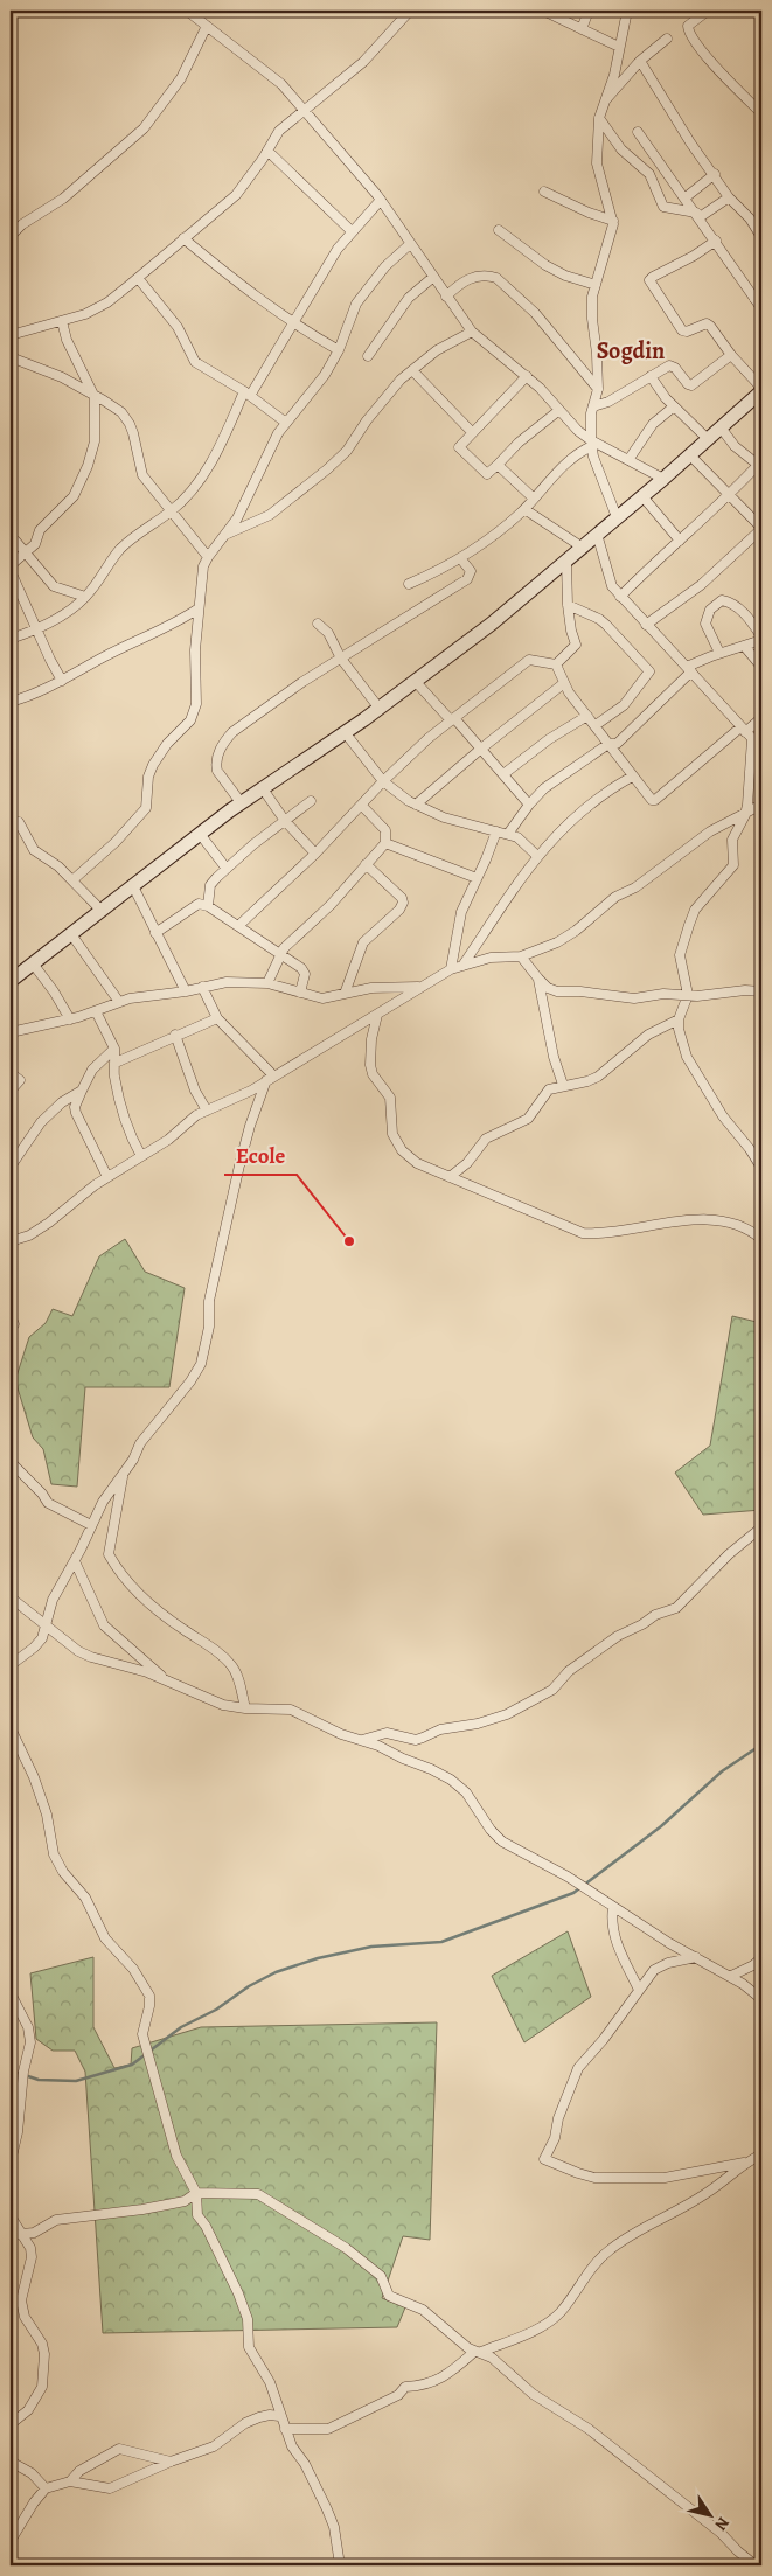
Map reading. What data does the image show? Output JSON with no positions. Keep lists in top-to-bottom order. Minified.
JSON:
{"districts":["Sogdin"],"places":["Ecole"],"north":"bottom right"}
